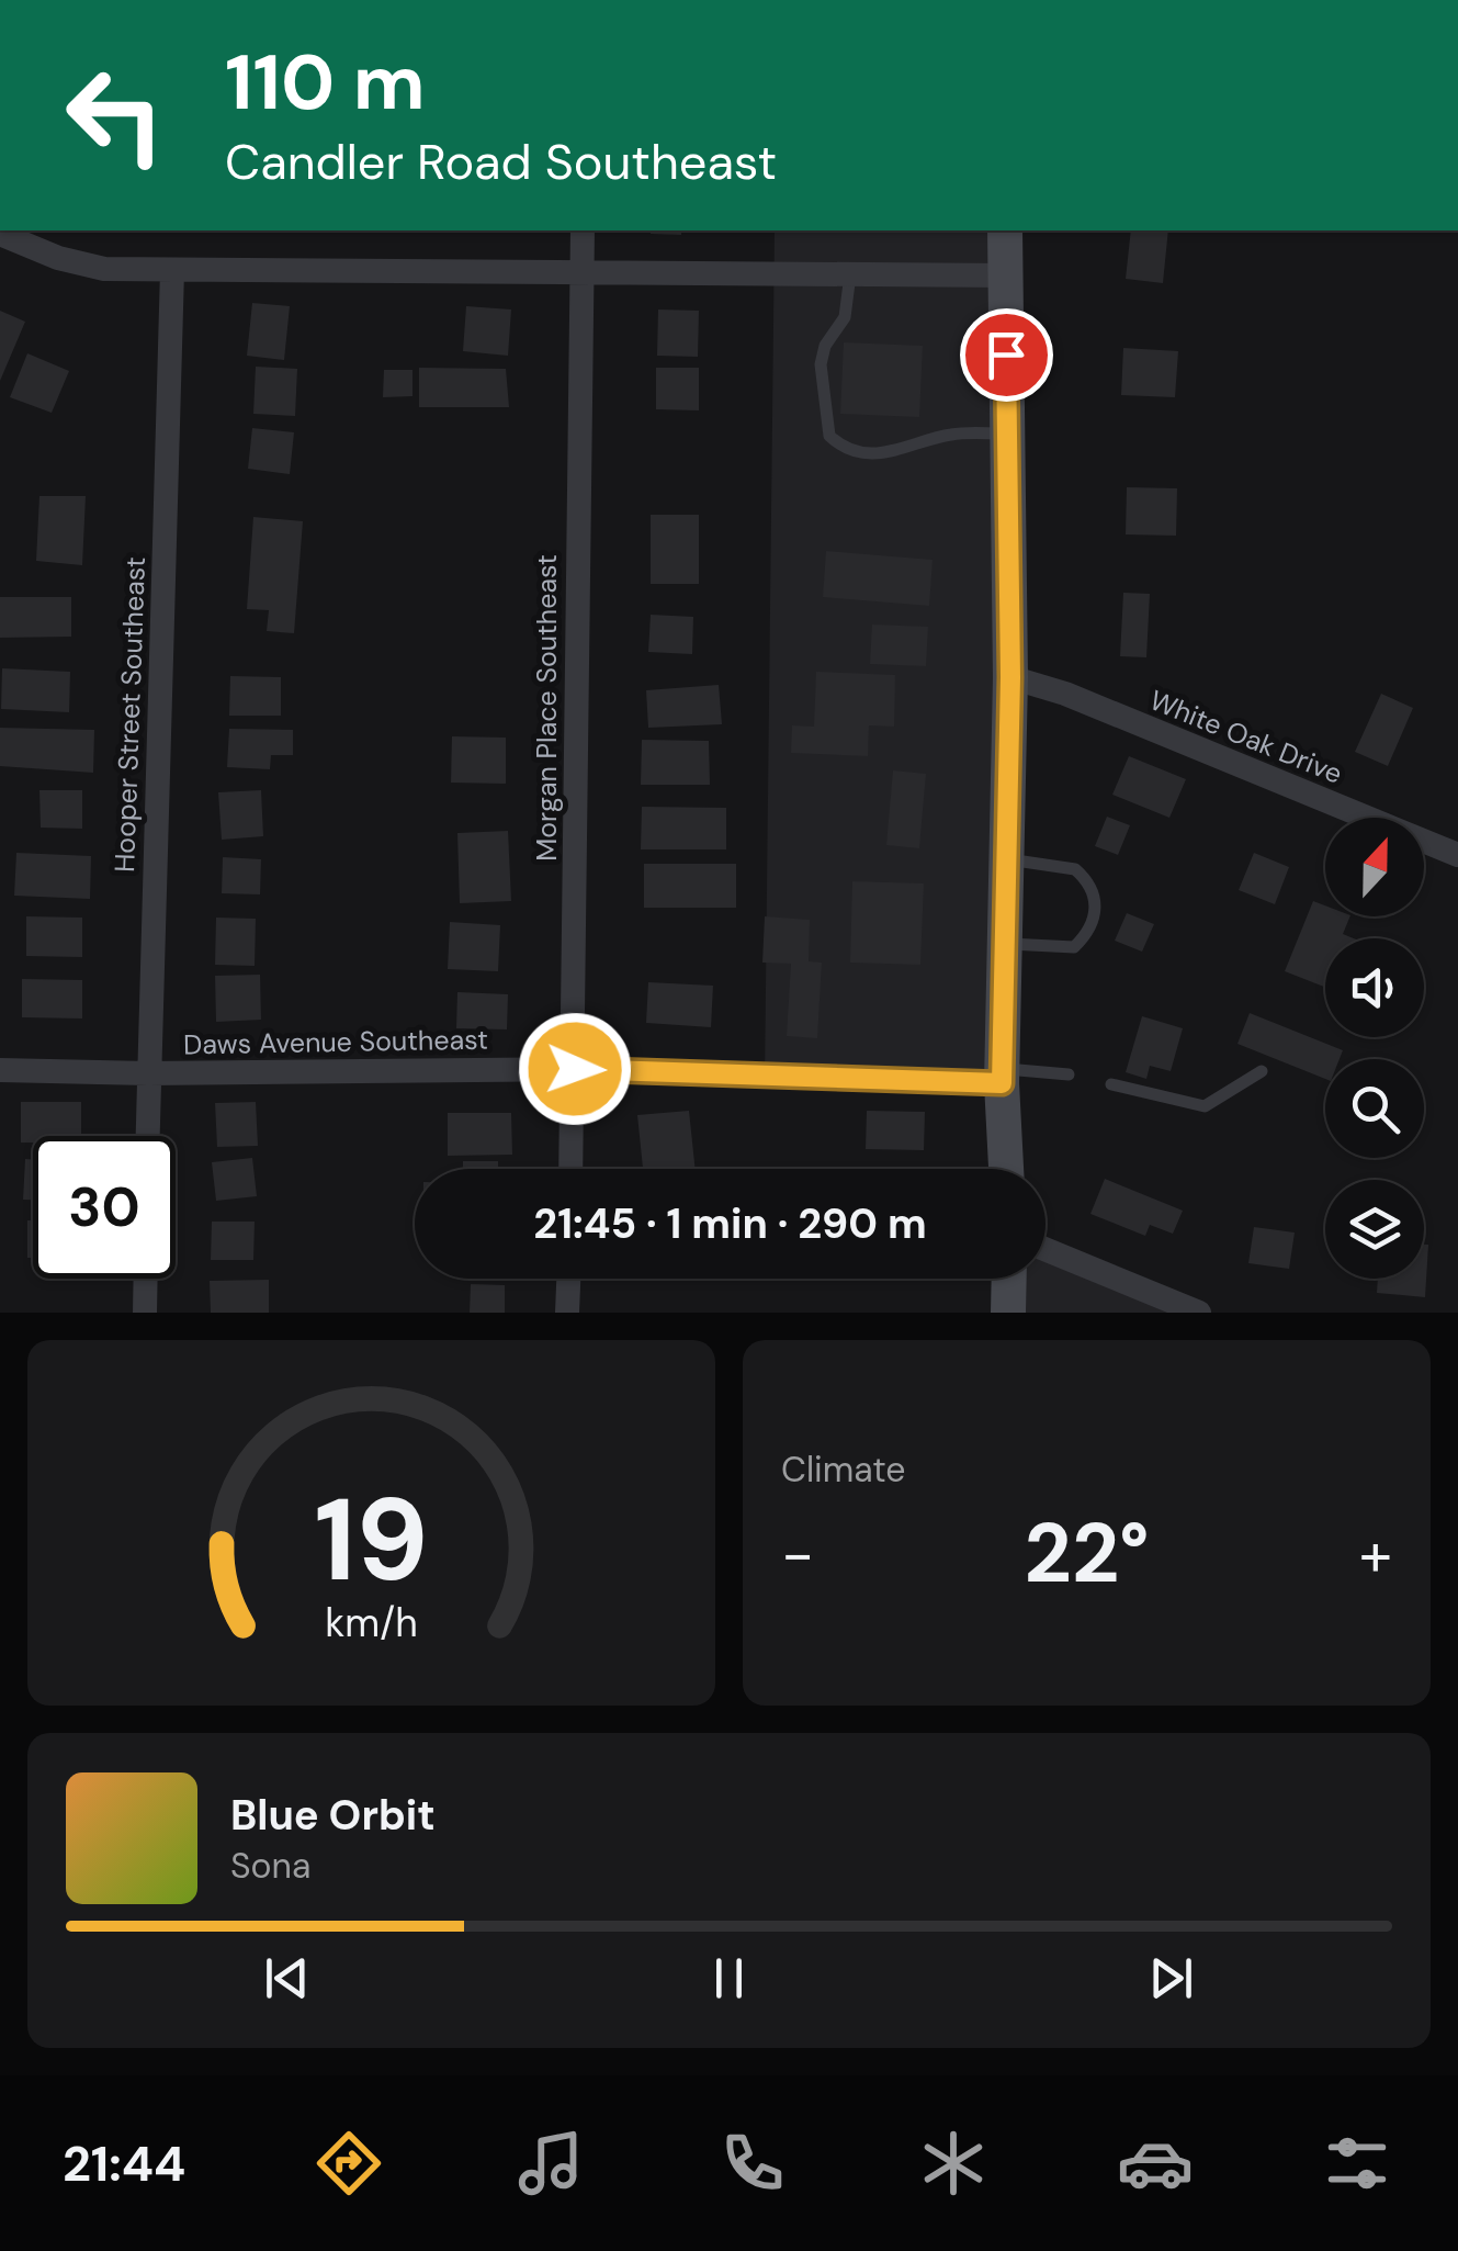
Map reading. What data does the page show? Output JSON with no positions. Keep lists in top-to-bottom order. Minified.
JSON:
{"streets":{"street":["Morgan Place Southeast","Hooper Street Southeast","White Oak Drive","Daws Avenue Southeast"]},"crossings":[["Morgan Place Southeast","Daws Avenue Southeast"],["Hooper Street Southeast","Daws Avenue Southeast"]],"north":"top","page":{"turn":["110 m","Candler Road Southeast"],"limit":"30","trip":"21:45 · 1 min · 290 m","tile":"Climate","heat":["−","22°","+"],"song":["Blue Orbit","Sona"],"tabs":"21:44","gauge":["19","km/h"]}}
